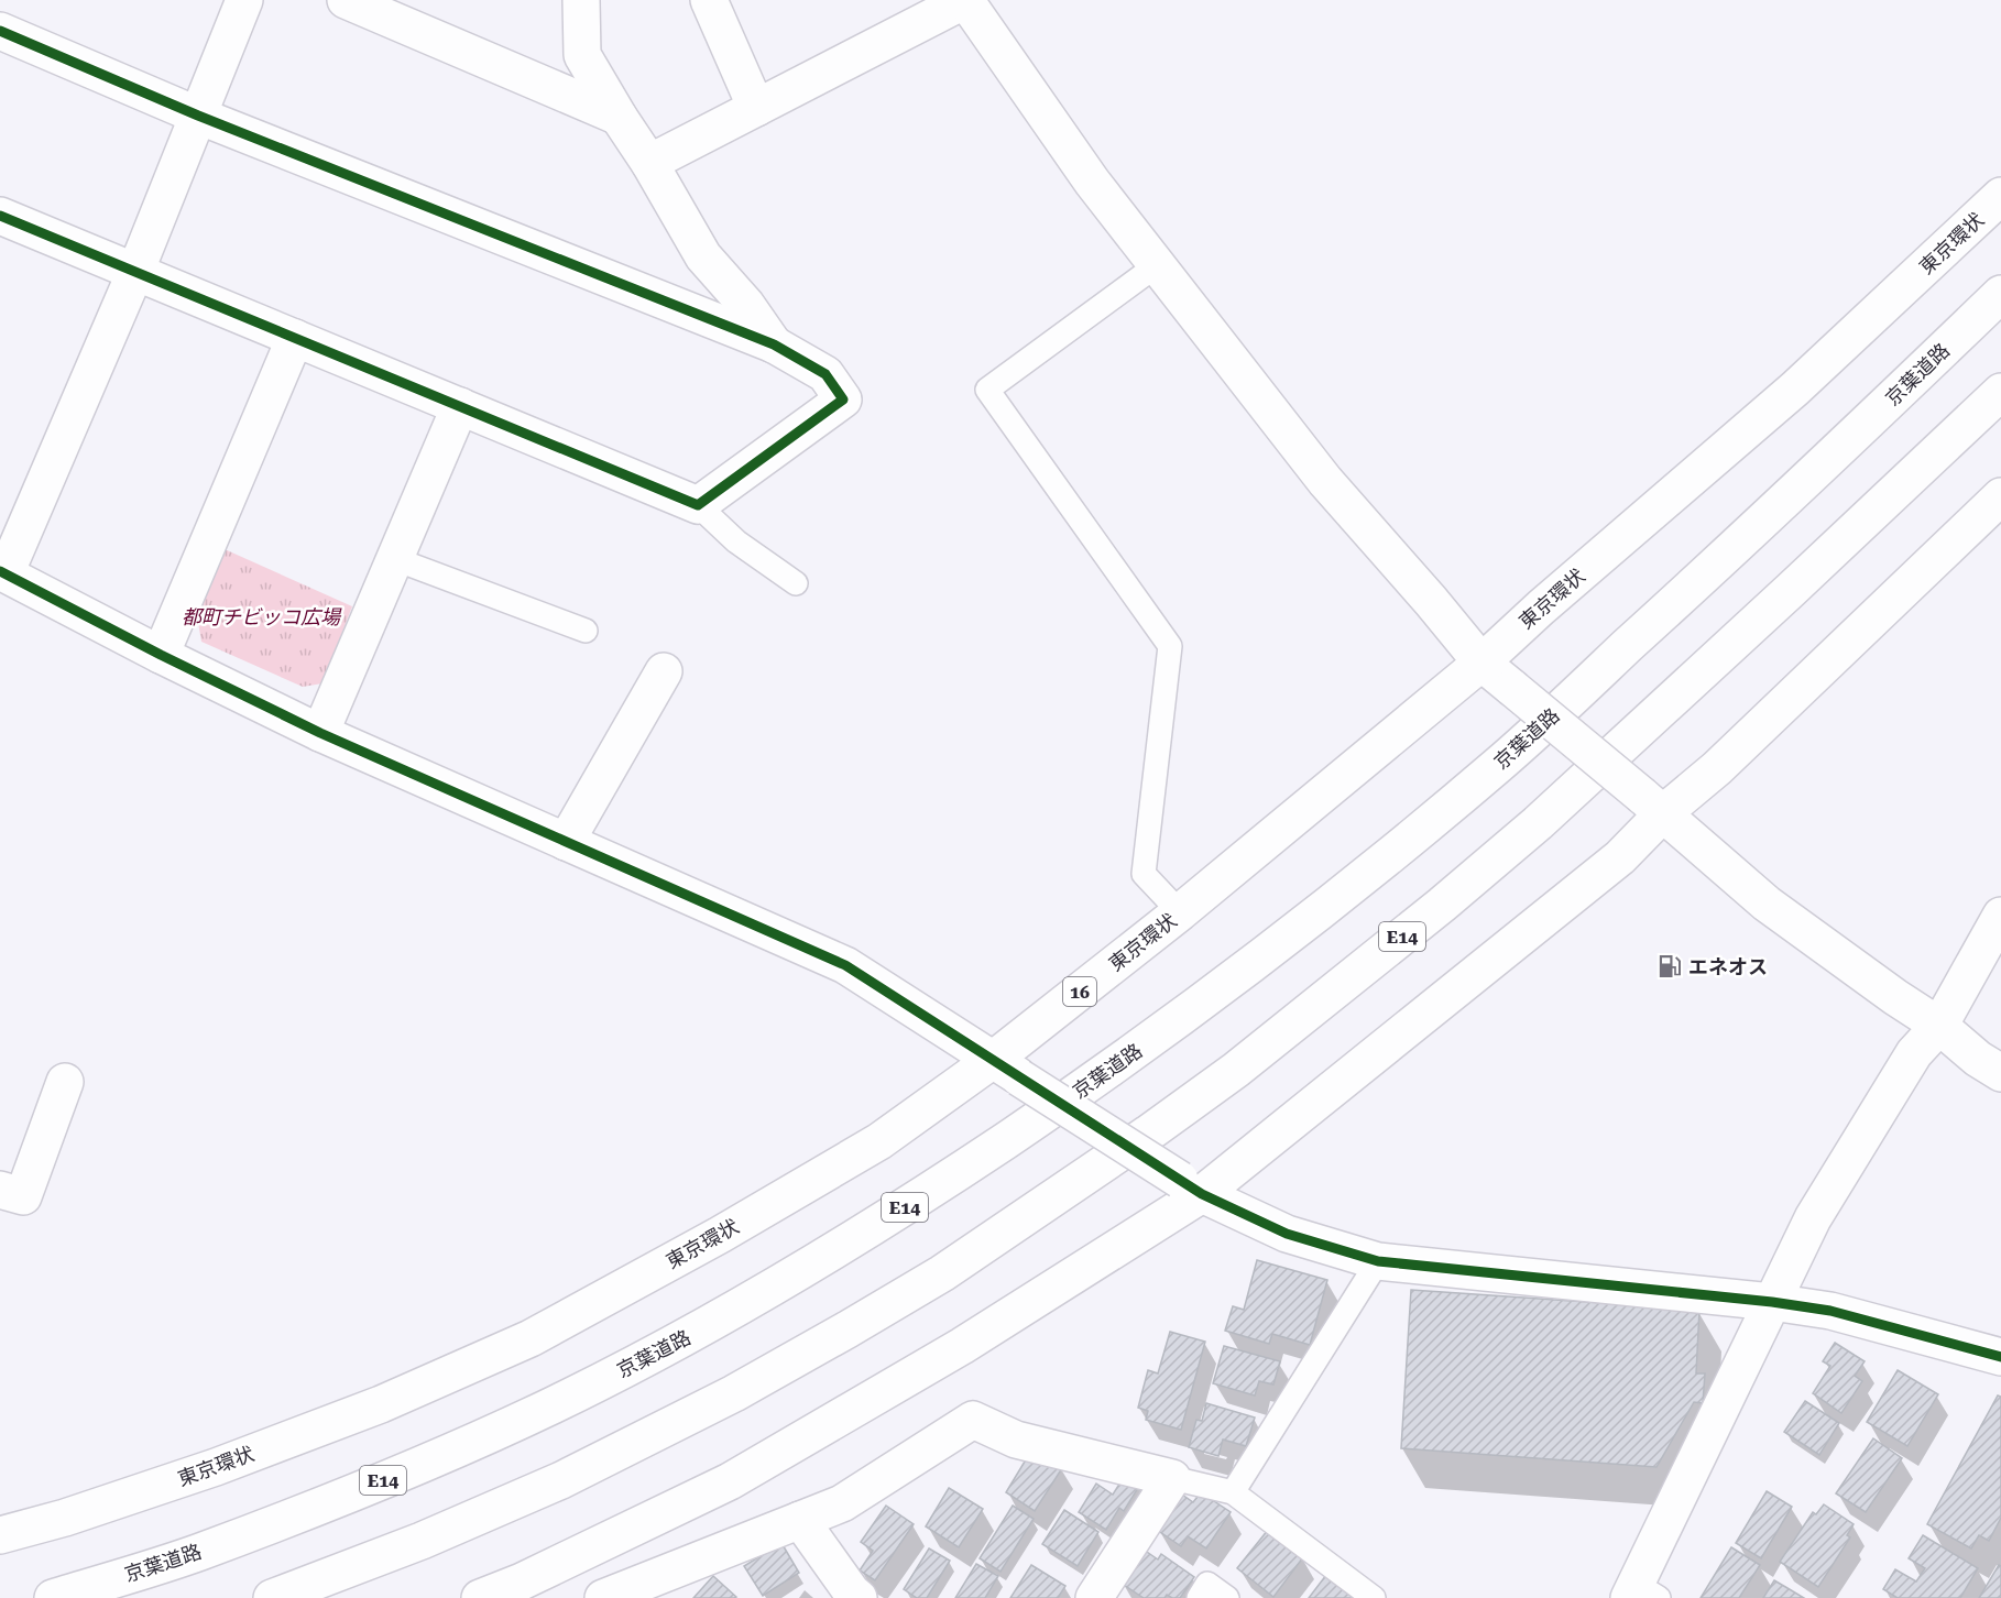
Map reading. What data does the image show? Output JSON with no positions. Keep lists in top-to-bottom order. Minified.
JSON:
{"streets":{"main road":["東京環状","京葉道路","E14","16"]},"parks":["都町チビッコ広場"],"places":{"fuel station":["エネオス"]}}
